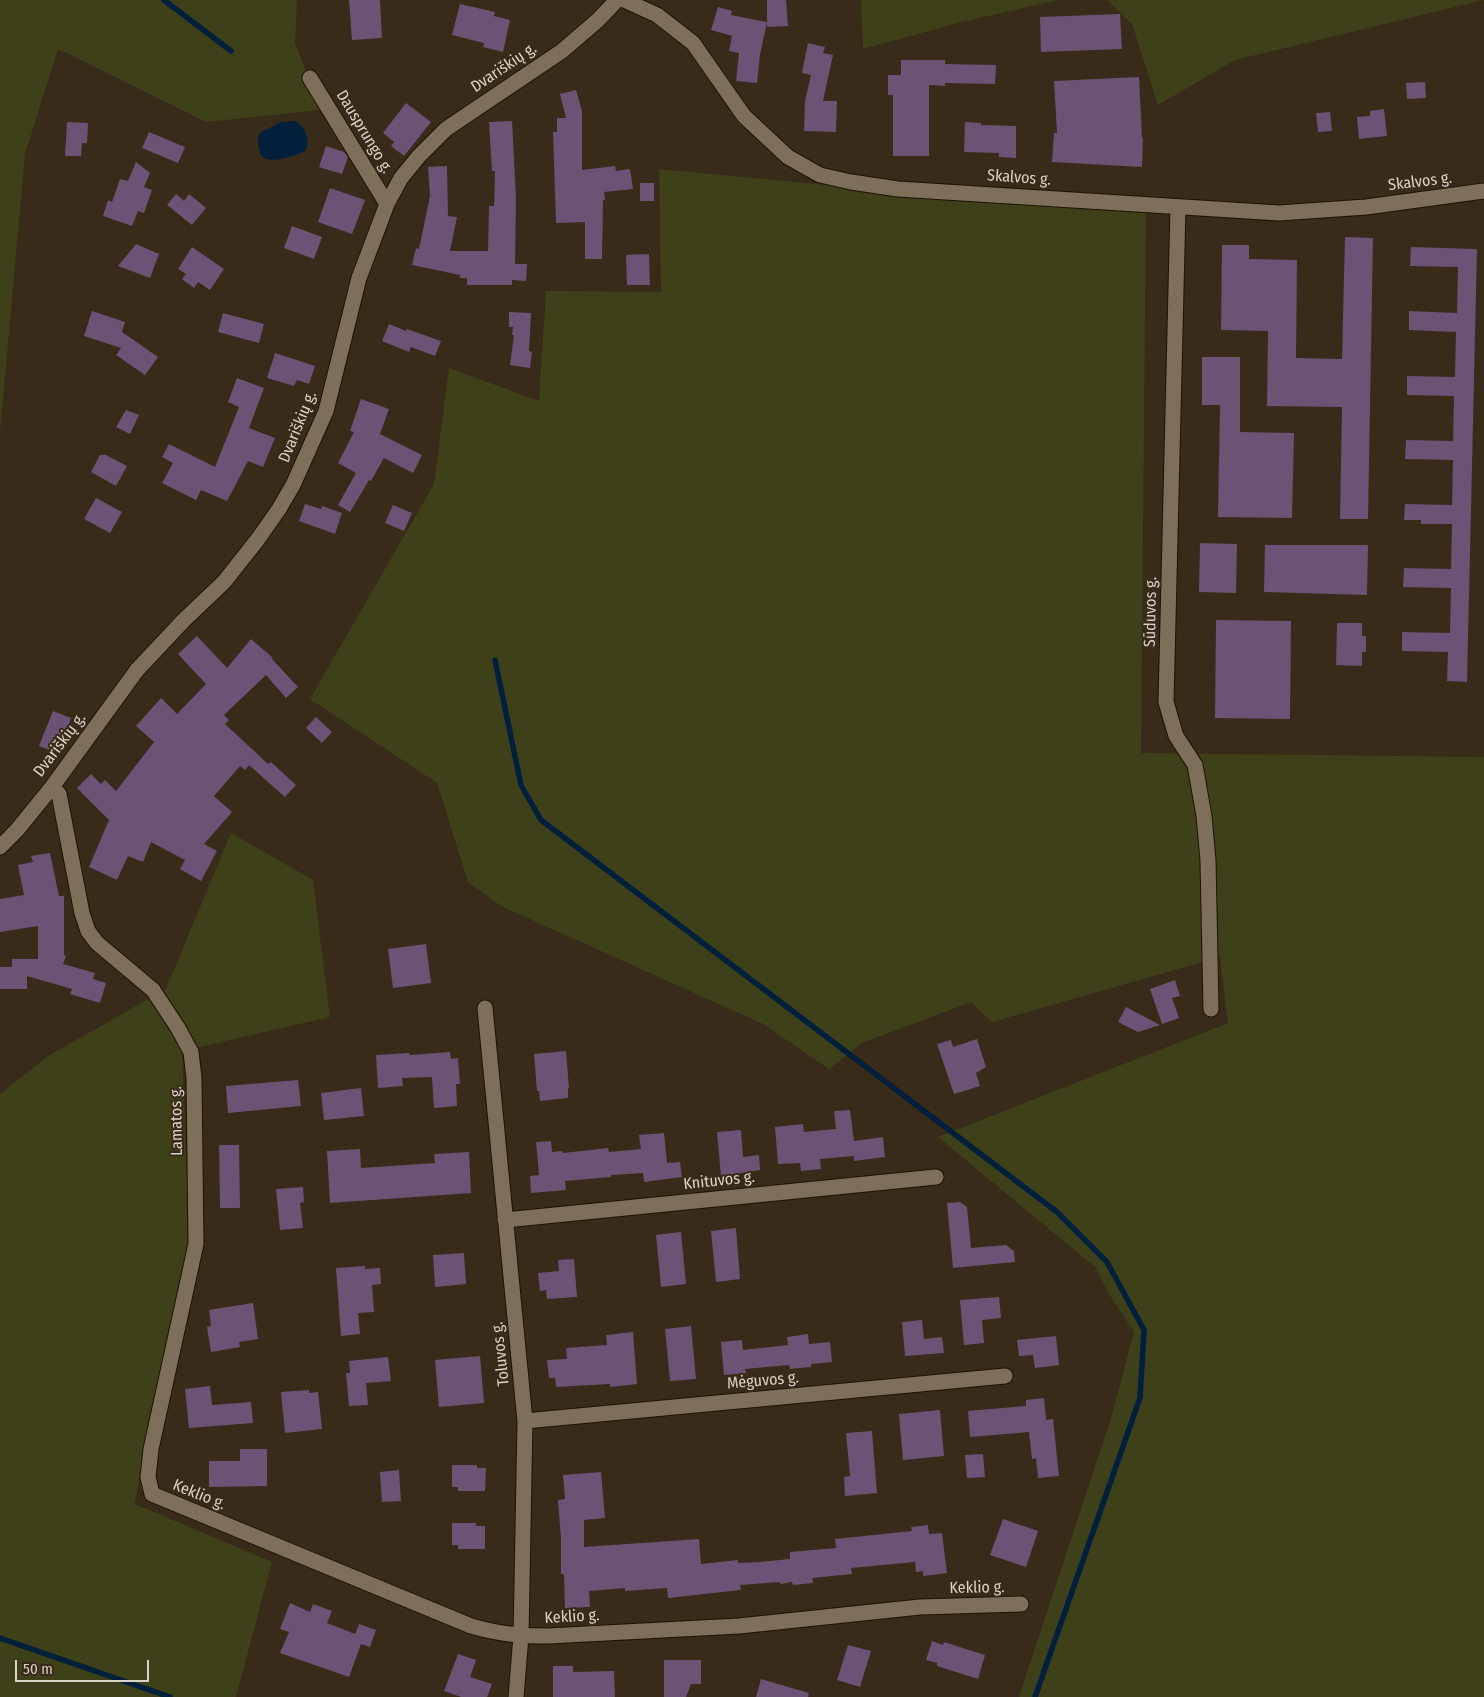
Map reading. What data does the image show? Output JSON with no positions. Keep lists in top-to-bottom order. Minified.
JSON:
{"streets":{"street":["Dvariškių g.","Dausprungo g.","Skalvos g.","Sūduvos g.","Lamatos g.","Knituvos g.","Toluvos g.","Mėguvos g.","Keklio g."]},"crossings":[["Dvariškių g.","Dausprungo g."],["Dvariškių g.","Lamatos g."],["Skalvos g.","Sūduvos g."],["Lamatos g.","Keklio g."],["Knituvos g.","Toluvos g."],["Toluvos g.","Mėguvos g."],["Toluvos g.","Keklio g."]],"scale_bar":"50 m"}
